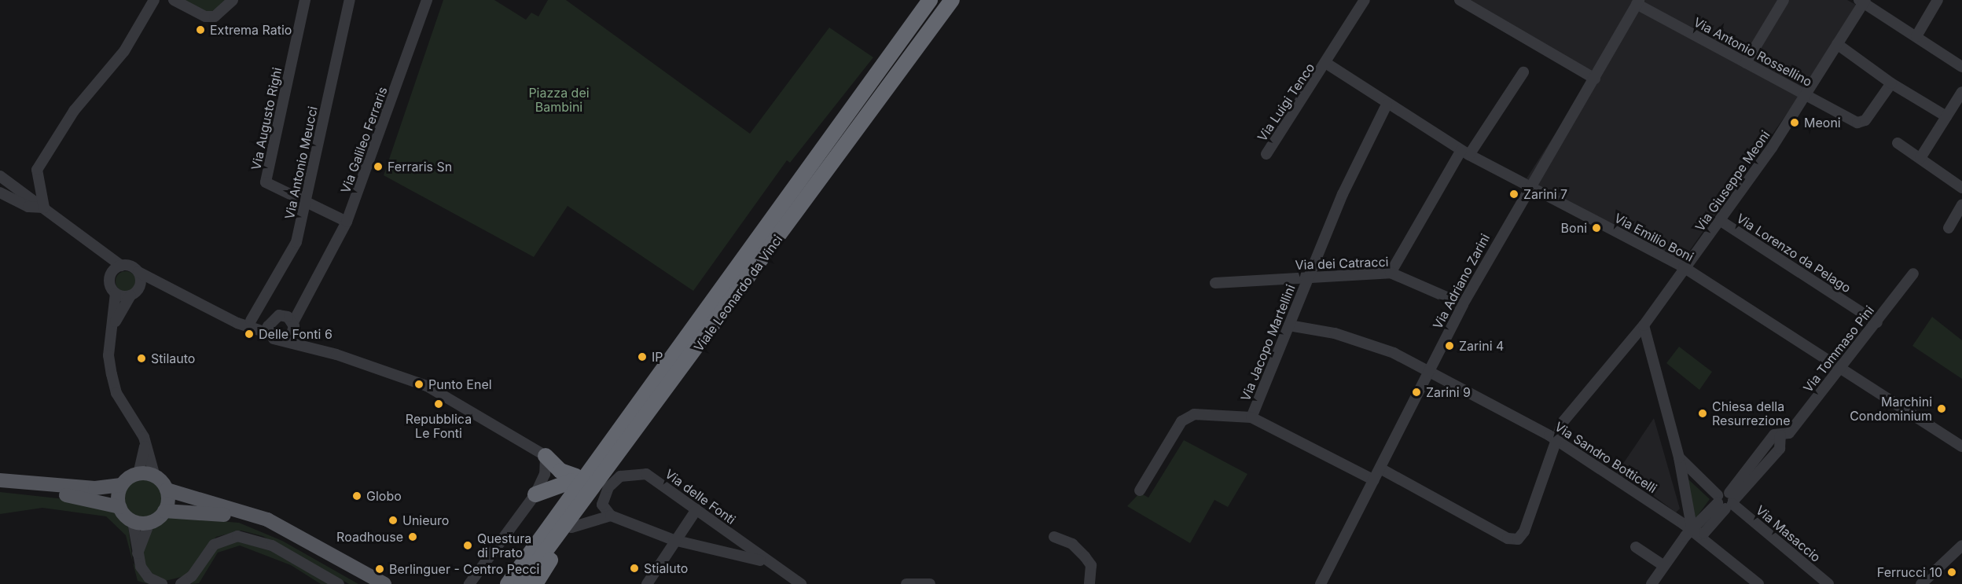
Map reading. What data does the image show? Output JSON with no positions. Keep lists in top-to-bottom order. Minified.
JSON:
{"streets":{"highway":["Viale Leonardo da Vinci"],"street":["Via Antonio Rossellino","Via Luigi Tenco","Via Augusto Righi","Via Galileo Ferraris","Via Antonio Meucci","Via Giuseppe Meoni","Via Emilio Boni","Via Lorenzo da Pelago","Via dei Catracci","Via Adriano Zarini","Via Jacopo Martellini","Via Tommaso Pini","Via Sandro Botticelli","Via delle Fonti","Via Masaccio"]},"crossings":[["Via Antonio Rossellino","Via Giuseppe Meoni"],["Via Antonio Rossellino","Via Adriano Zarini"],["Via Luigi Tenco","Via Emilio Boni"],["Via Augusto Righi","Via Galileo Ferraris"],["Via Augusto Righi","Via Antonio Meucci"],["Via Giuseppe Meoni","Via Emilio Boni"],["Via Giuseppe Meoni","Via Lorenzo da Pelago"],["Via Giuseppe Meoni","Via Adriano Zarini"],["Via Giuseppe Meoni","Via Sandro Botticelli"],["Via Emilio Boni","Via Adriano Zarini"],["Via Emilio Boni","Via Jacopo Martellini"],["Via Emilio Boni","Via Tommaso Pini"],["Via Lorenzo da Pelago","Via Tommaso Pini"],["Via dei Catracci","Via Adriano Zarini"],["Via dei Catracci","Via Jacopo Martellini"],["Via Adriano Zarini","Via Sandro Botticelli"],["Via Jacopo Martellini","Via Sandro Botticelli"],["Via Tommaso Pini","Via Sandro Botticelli"],["Via Tommaso Pini","Via Masaccio"]],"parks":["Piazza dei Bambini"],"places":["Extrema Ratio","Meoni","Ferraris Sn","Zarini 7","Boni","Delle Fonti 6","Zarini 4","IP","Stilauto","Punto Enel","Zarini 9","Repubblica Le Fonti","Marchini Condominium","Chiesa della Resurrezione","Globo","Unieuro","Roadhouse","Questura di Prato","Stialuto","Berlinguer - Centro Pecci","Ferrucci 10"]}
